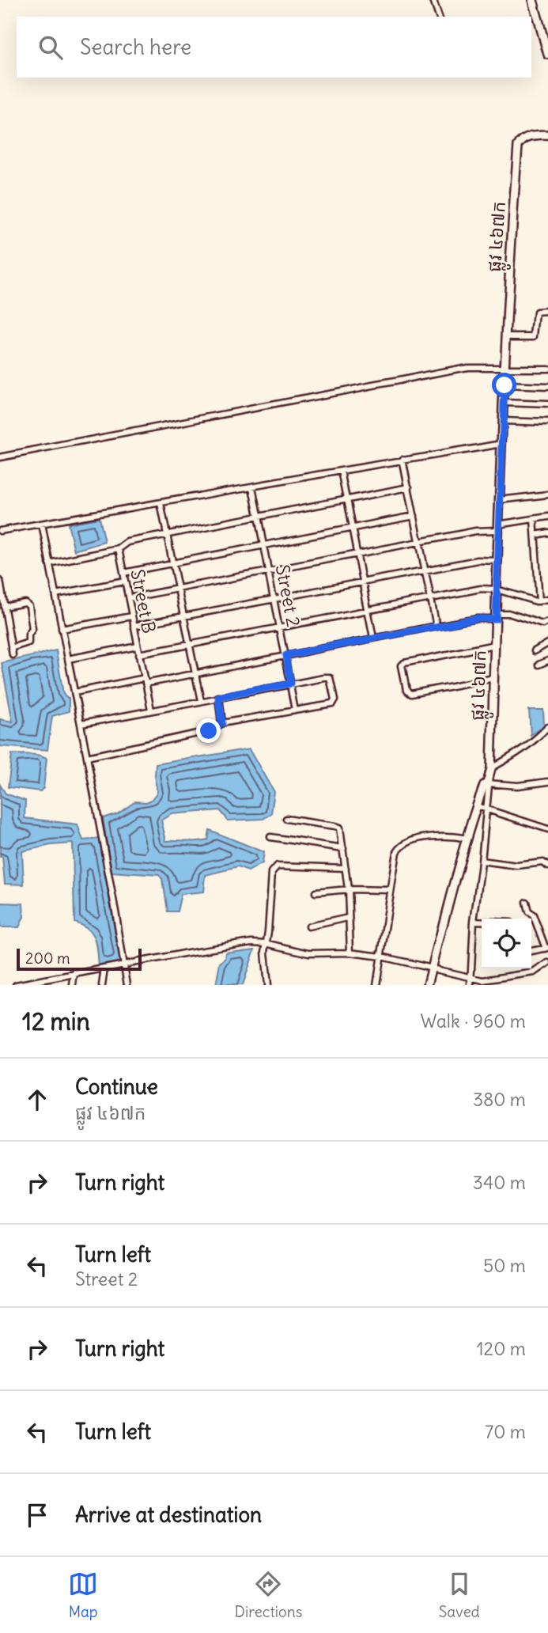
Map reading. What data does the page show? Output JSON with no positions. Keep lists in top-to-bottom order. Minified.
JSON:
{"streets":{"street":["ផ្លូវ ៤៦៧ក","Street 2","Street B"]},"crossings":[["Street 2","Street B"]],"scale_bar":"200 m","page":{"search":"Search here","scale":"200 m","heading":["12 min","Walk · 960 m"],"list":[["Continue","ផ្លូវ ៤៦៧ក","380 m"],["Turn right","340 m"],["Turn left","Street 2","50 m"],["Turn right","120 m"],["Turn left","70 m"],"Arrive at destination"],"nav":["Map","Directions","Saved"]}}
